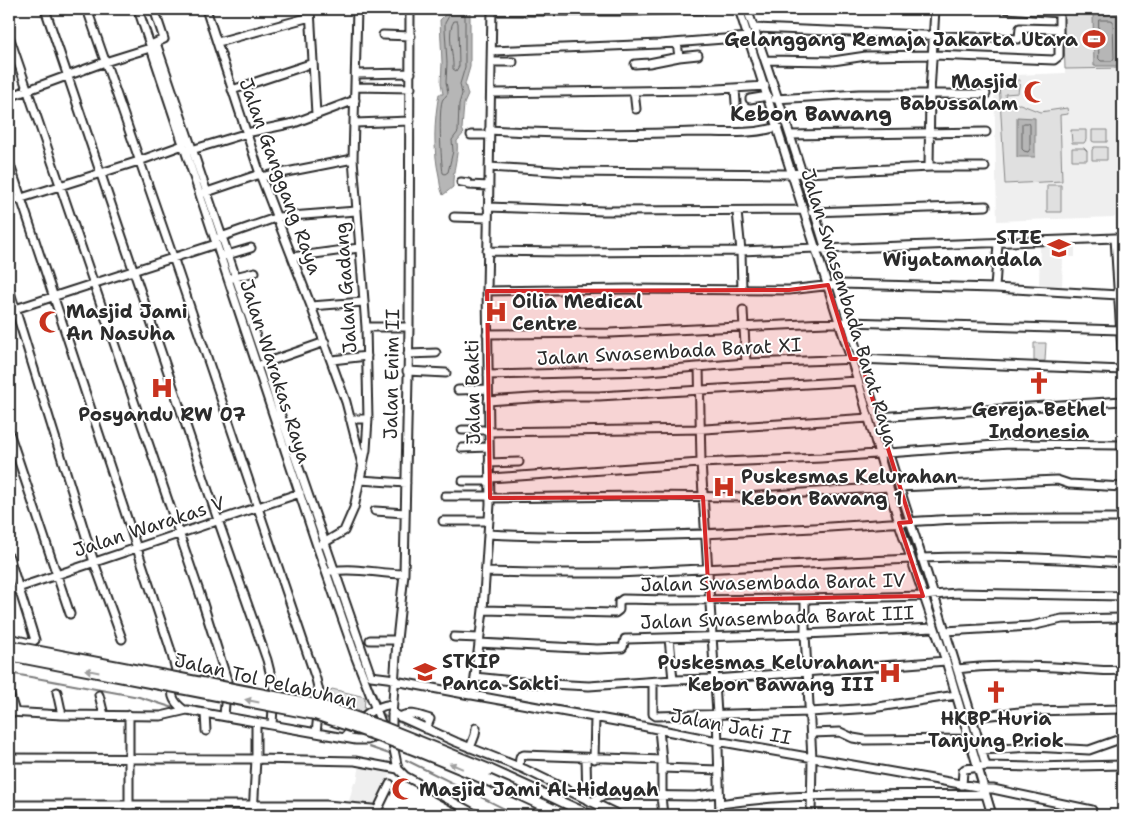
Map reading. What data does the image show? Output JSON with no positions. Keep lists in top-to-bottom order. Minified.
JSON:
{"streets":{"highway":["Jalan Tol Pelabuhan"],"street":["Jalan Ganggang Raya","Jalan Gadang","Jalan Swasembada Barat Raya","Jalan Swasembada Barat XI","Jalan Warakas Raya","Jalan Enim II","Jalan Bakti","Jalan Warakas V","Jalan Swasembada Barat IV","Jalan Swasembada Barat III","Jalan Jati II"]},"crossings":[["Jalan Ganggang Raya","Jalan Gadang"],["Jalan Gadang","Jalan Warakas Raya"],["Jalan Swasembada Barat Raya","Jalan Swasembada Barat XI"],["Jalan Swasembada Barat Raya","Jalan Swasembada Barat IV"],["Jalan Swasembada Barat Raya","Jalan Swasembada Barat III"],["Jalan Swasembada Barat Raya","Jalan Jati II"],["Jalan Swasembada Barat XI","Jalan Bakti"],["Jalan Warakas Raya","Jalan Warakas V"],["Jalan Bakti","Jalan Swasembada Barat IV"],["Jalan Bakti","Jalan Swasembada Barat III"],["Jalan Bakti","Jalan Jati II"]],"districts":["Kebon Bawang"],"places":{"sports":["Gelanggang Remaja Jakarta Utara"],"mosque":["Masjid Babussalam","Masjid Jami An Nasuha","Masjid Jami Al-Hidayah"],"school or university":["STIE Wiyatamandala","STKIP Panca Sakti"],"hospital":["Oilia Medical Centre","Posyandu RW 07","Puskesmas Kelurahan Kebon Bawang 1","Puskesmas Kelurahan Kebon Bawang III"],"church":["Gereja Bethel Indonesia","HKBP Huria Tanjung Priok"]}}
